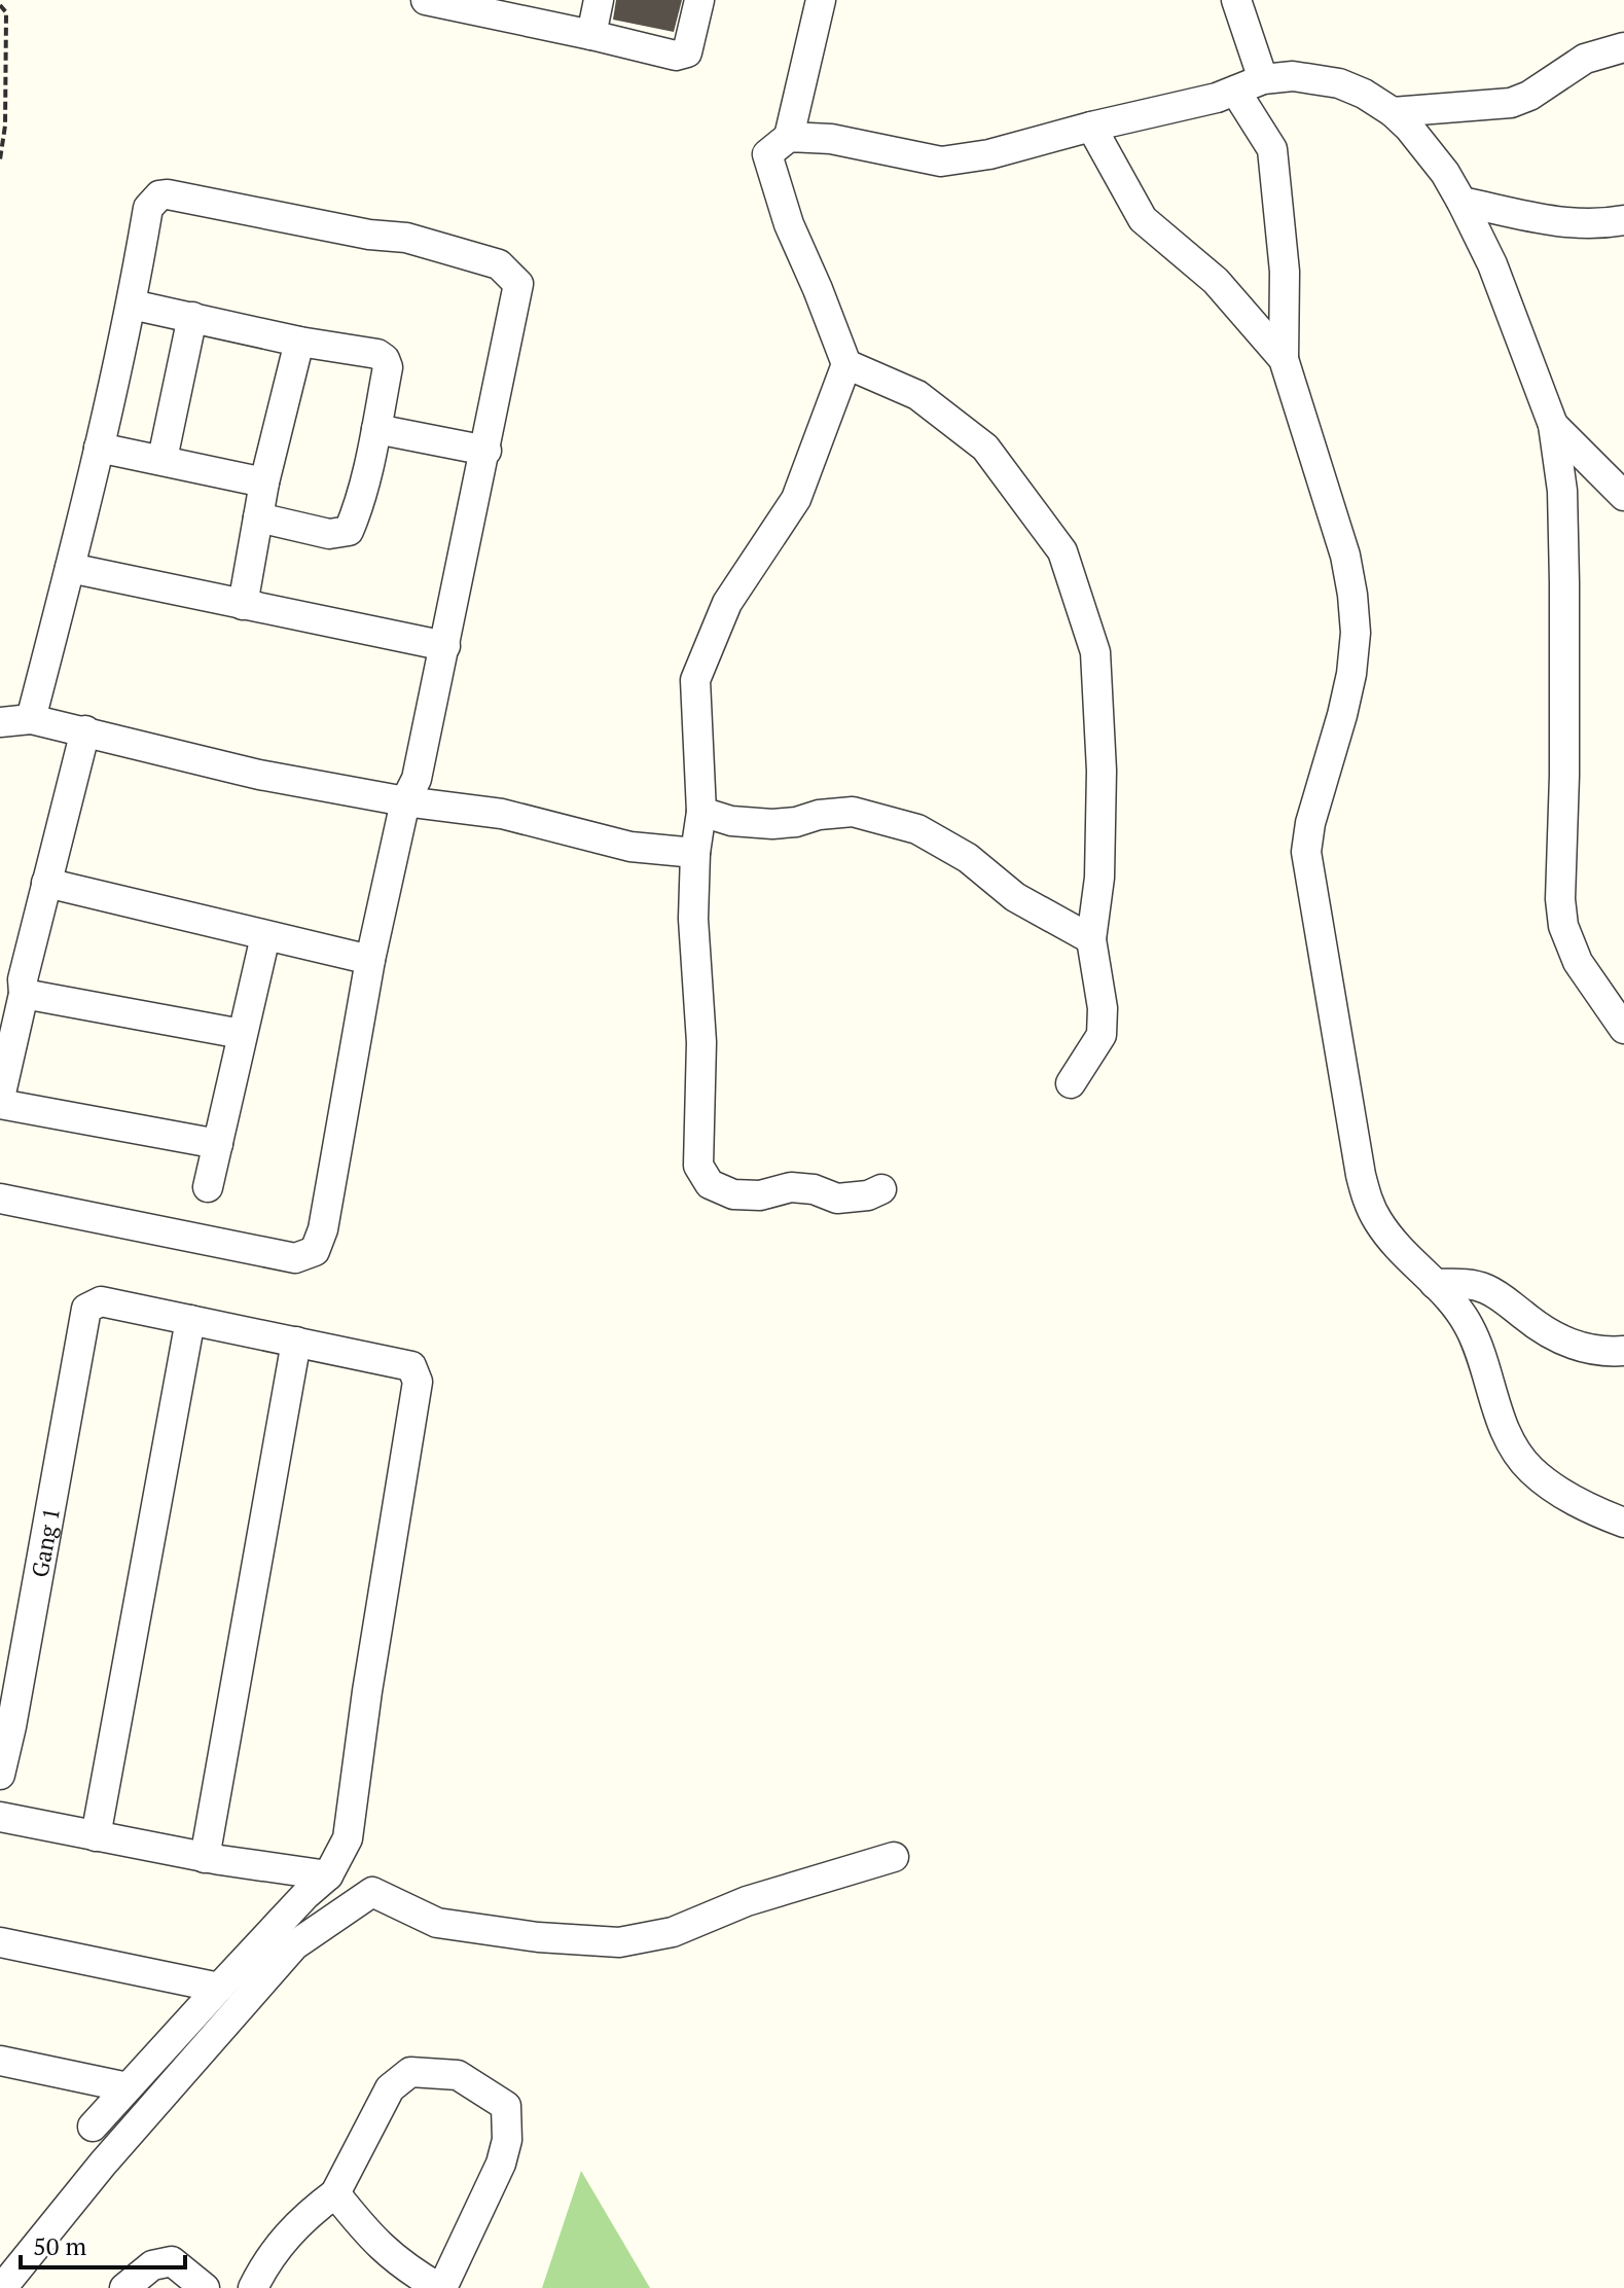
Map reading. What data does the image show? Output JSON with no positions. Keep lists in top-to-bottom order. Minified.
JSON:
{"streets":{"street":["Gang 1"]},"scale_bar":"50 m"}
